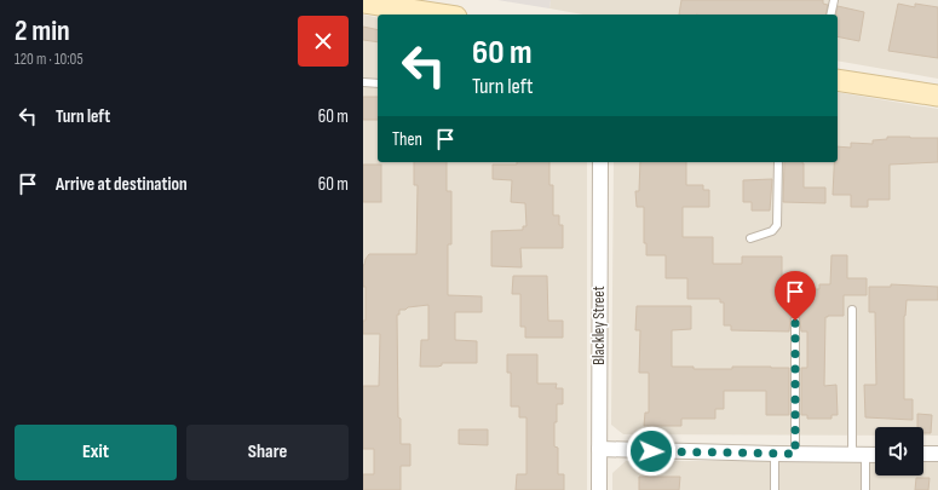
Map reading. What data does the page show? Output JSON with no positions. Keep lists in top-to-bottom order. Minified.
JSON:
{"streets":{"street":["Blackley Street"]},"page":{"heading":["2 min","120 m · 10:05"],"turn":["60 m","Turn left"],"list":[{"name":"Turn left","value":"60 m"},{"name":"Arrive at destination","value":"60 m"}],"then":"Then","buttons":["Exit","Share"]}}
